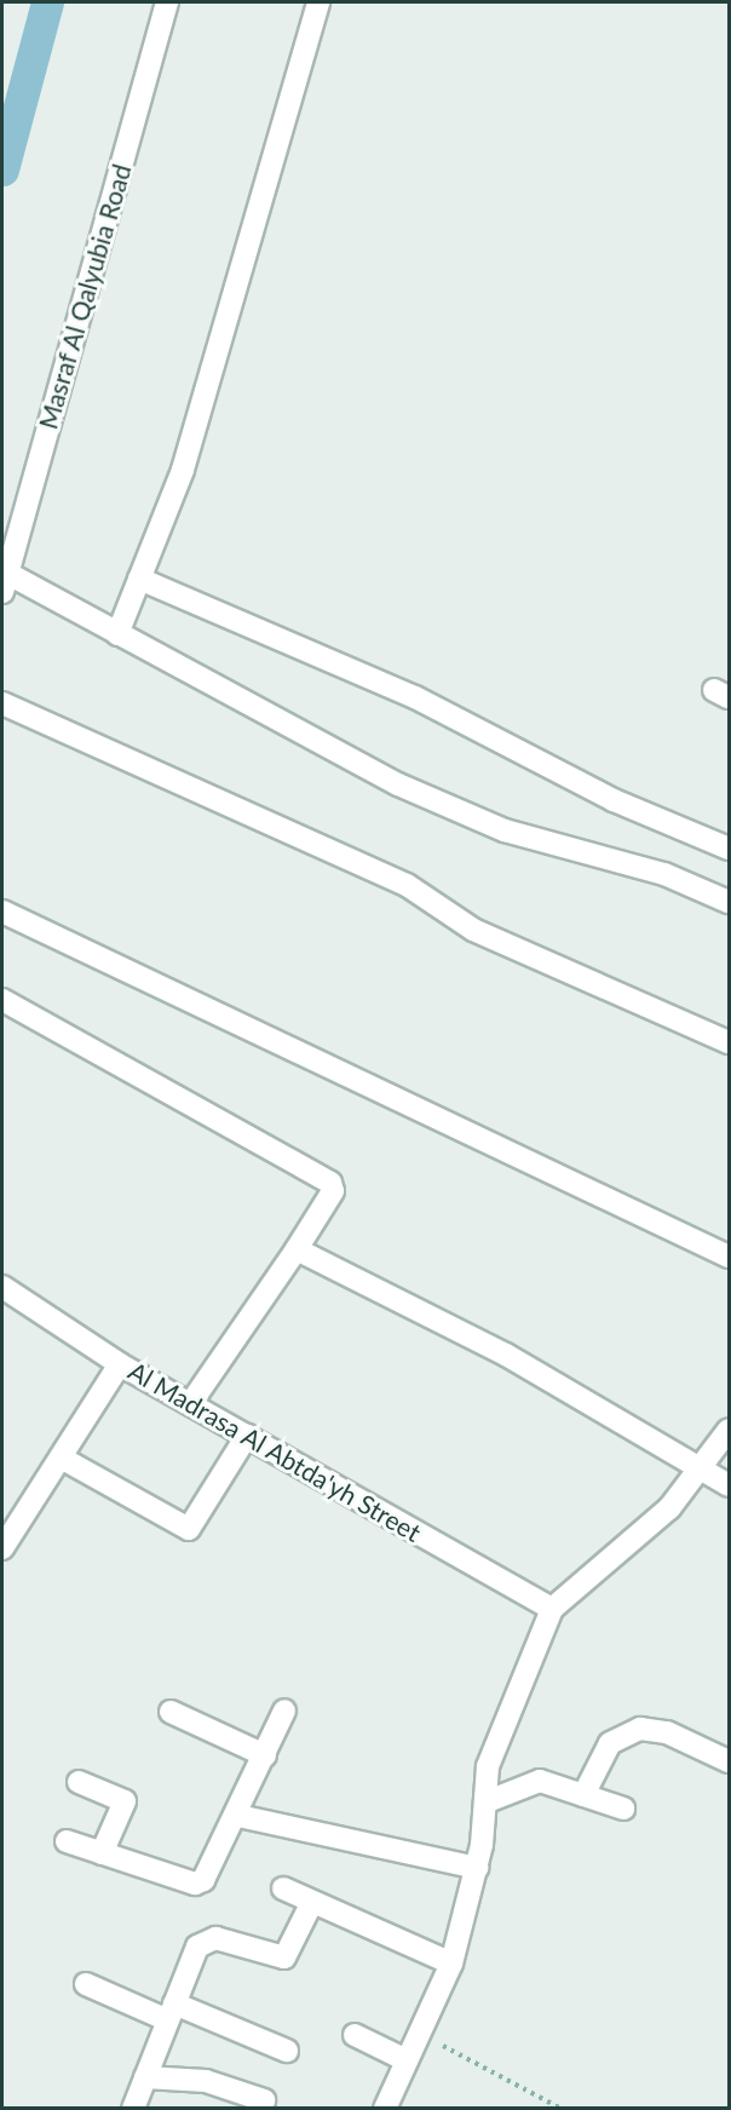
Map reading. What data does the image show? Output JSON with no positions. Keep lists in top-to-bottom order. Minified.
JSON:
{"streets":{"street":["Masraf Al Qalyubia Road","Al Madrasa Al Abtda'yh Street"]}}
